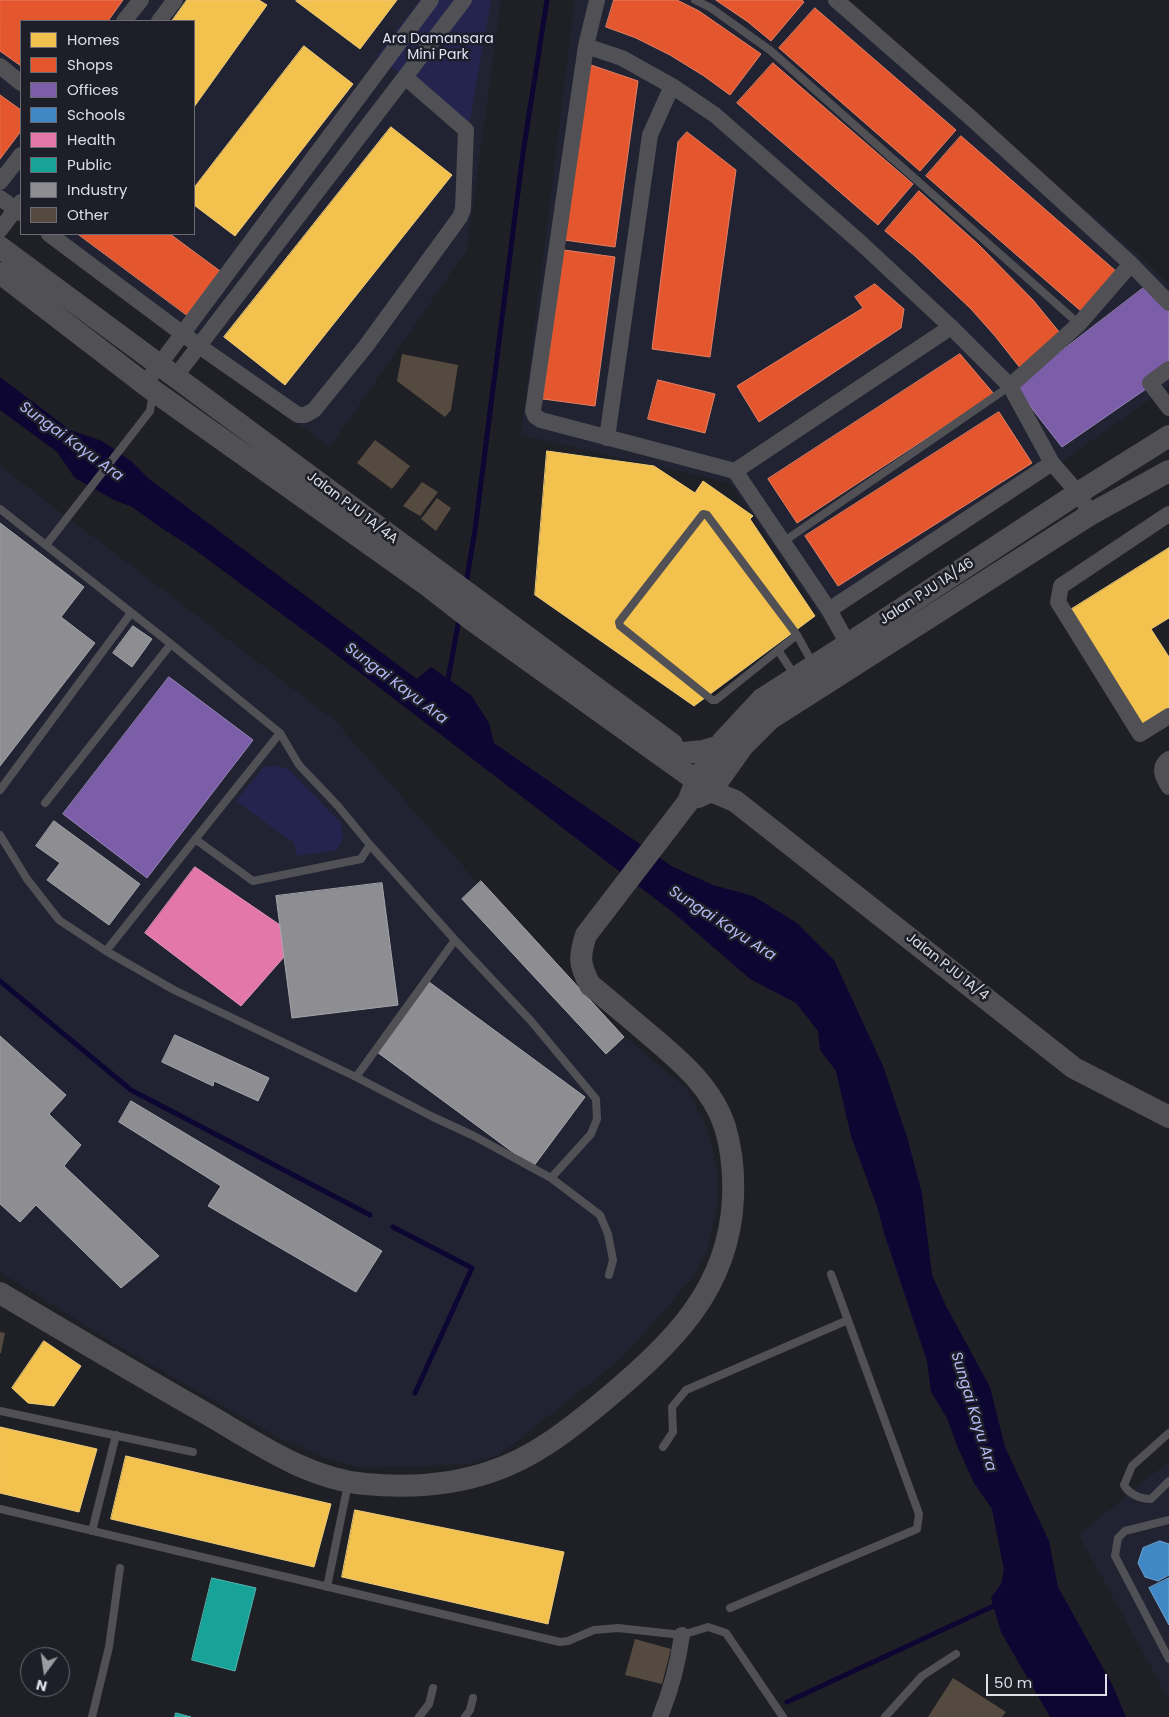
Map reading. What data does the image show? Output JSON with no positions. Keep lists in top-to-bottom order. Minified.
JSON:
{"streets":{"street":["Jalan PJU 1A/4A","Jalan PJU 1A/46","Jalan PJU 1A/4"]},"crossings":[["Jalan PJU 1A/4A","Jalan PJU 1A/46"],["Jalan PJU 1A/4A","Jalan PJU 1A/4"],["Jalan PJU 1A/46","Jalan PJU 1A/4"]],"water":["Sungai Kayu Ara"],"parks":["Ara Damansara Mini Park"],"legend":["Homes","Shops","Offices","Schools","Health","Public","Industry","Other"],"scale_bar":"50 m","north":"bottom"}
